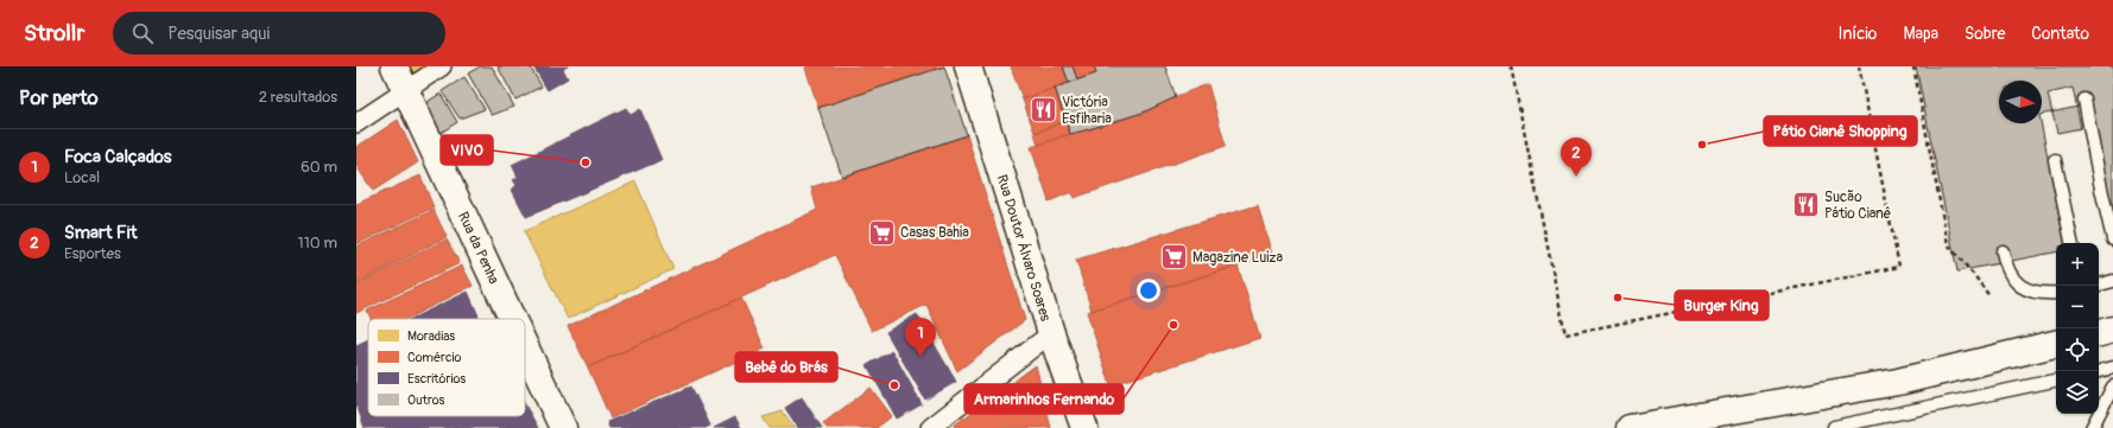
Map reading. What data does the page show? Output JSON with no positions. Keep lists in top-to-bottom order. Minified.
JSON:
{"streets":{"main road":["Rua da Penha","Rua Doutor Álvaro Soares"]},"places":{"restaurant":["Victória Esfiharia","Sucão Pátio Cianê"],"other":["Pátio Cianê Shopping","VIVO","Burger King","Armarinhos Fernando","Bebê do Brás"],"supermarket":["Casas Bahia","Magazine Luiza"]},"legend":["Moradias","Comércio","Escritórios","Outros"],"north":"right","page":{"header":"Strollr","search":"Pesquisar aqui","nav":["Início","Mapa","Sobre","Contato"],"heading":["Por perto","2 resultados"],"list":[{"mark":"1","name":"Foca Calçados","note":"Local","value":"60 m"},{"mark":"2","name":"Smart Fit","note":"Esportes","value":"110 m"}],"pins":["2","1"],"map_buttons":["+","−"]}}
